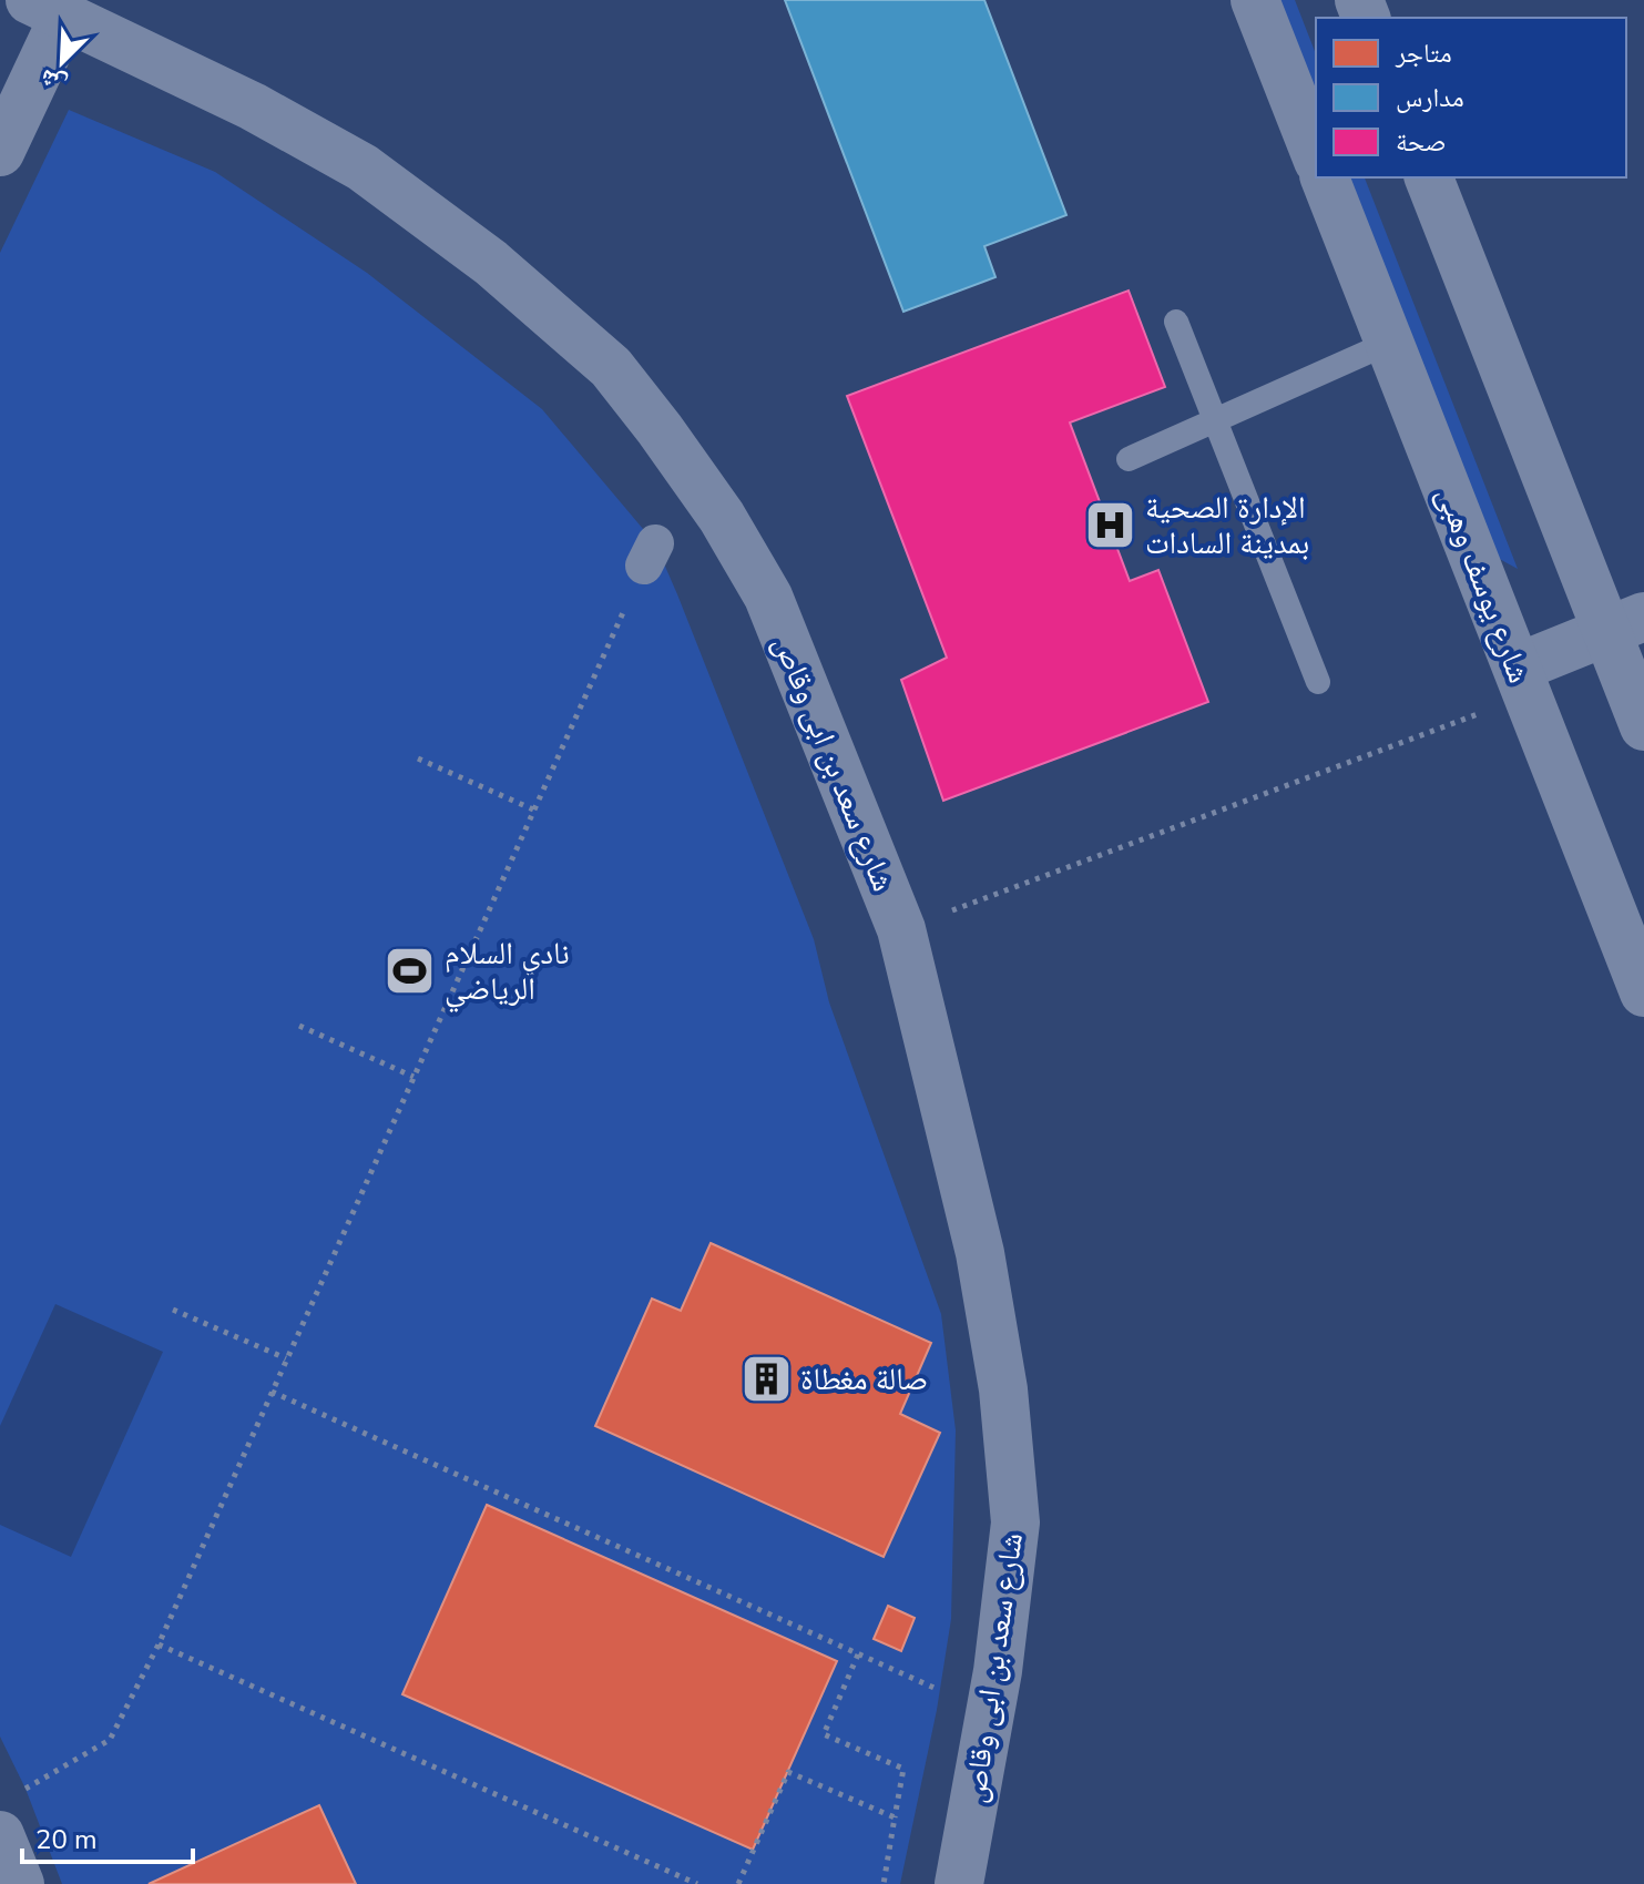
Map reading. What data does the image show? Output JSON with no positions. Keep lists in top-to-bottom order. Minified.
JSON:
{"streets":{"street":["شارع يوسف وهبى","شارع سعد بن ابى وقاص"]},"places":{"hospital":["الإدارة الصحية بمدينة السادات"],"sports":["نادي السلام الرياضي"],"building":["صالة مغطاة"]},"legend":["متاجر","مدارس","صحة"],"scale_bar":"20 m","north":"bottom left"}
